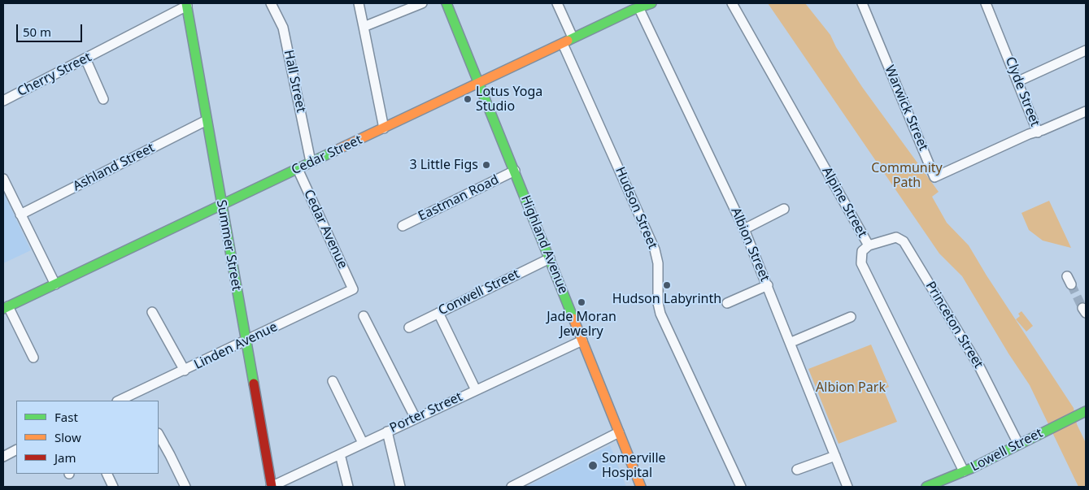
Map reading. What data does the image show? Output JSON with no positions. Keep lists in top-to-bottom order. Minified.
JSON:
{"streets":{"main road":["Cedar Street","Highland Avenue","Summer Street","Lowell Street"],"street":["Cherry Street","Hall Street","Clyde Street","Warwick Street","Ashland Street","Eastman Road","Alpine Street","Hudson Street","Cedar Avenue","Albion Street","Conwell Street","Princeton Street","Linden Avenue","Porter Street"]},"crossings":[["Cherry Street","Summer Street"],["Hall Street","Cedar Street"],["Clyde Street","Warwick Street"],["Cedar Street","Hudson Street"],["Cedar Street","Cedar Avenue"],["Cedar Street","Highland Avenue"],["Cedar Street","Albion Street"],["Cedar Street","Summer Street"],["Ashland Street","Summer Street"],["Eastman Road","Highland Avenue"],["Alpine Street","Princeton Street"],["Alpine Street","Lowell Street"],["Cedar Avenue","Linden Avenue"],["Highland Avenue","Conwell Street"],["Highland Avenue","Porter Street"],["Summer Street","Linden Avenue"],["Summer Street","Porter Street"],["Princeton Street","Lowell Street"]],"parks":["Community Path","Albion Park"],"places":["Lotus Yoga Studio","3 Little Figs","Hudson Labyrinth","Jade Moran Jewelry","Somerville Hospital"],"legend":["Fast","Slow","Jam"],"scale_bar":"50 m"}
